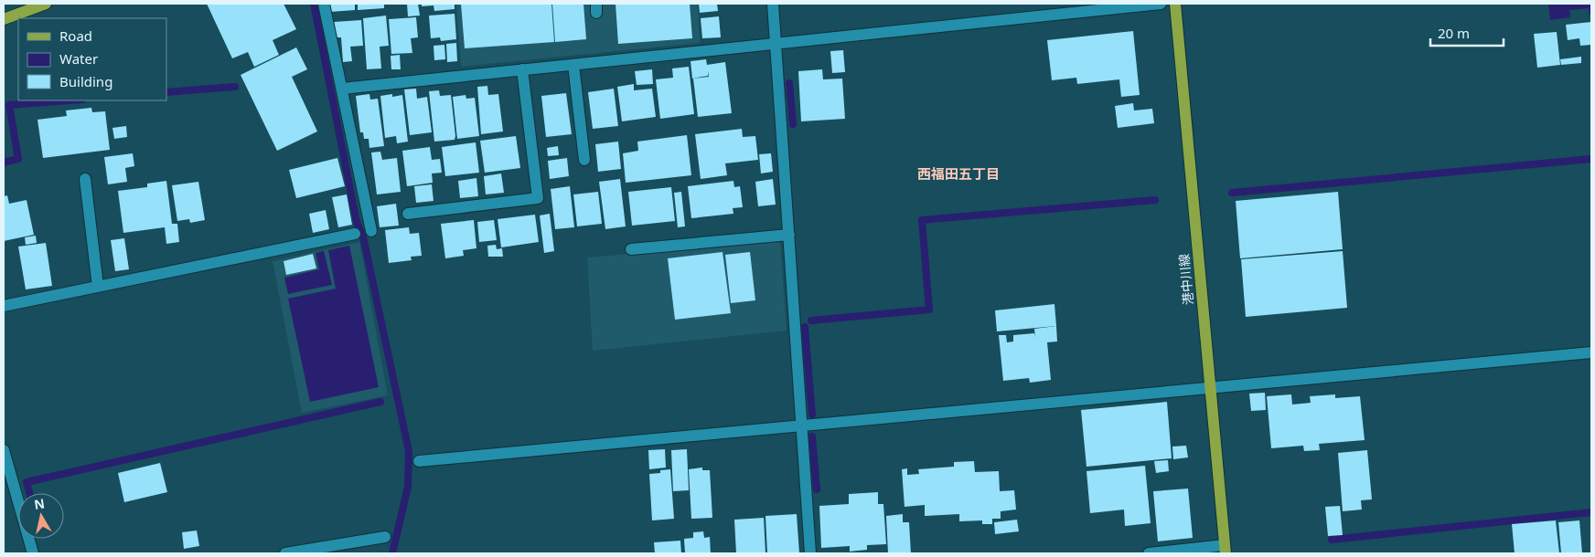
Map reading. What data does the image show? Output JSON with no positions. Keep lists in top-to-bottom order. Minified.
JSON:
{"streets":{"main road":["港中川線"]},"districts":["西福田五丁目"],"legend":["Road","Water","Building"],"scale_bar":"20 m","north":"top"}
